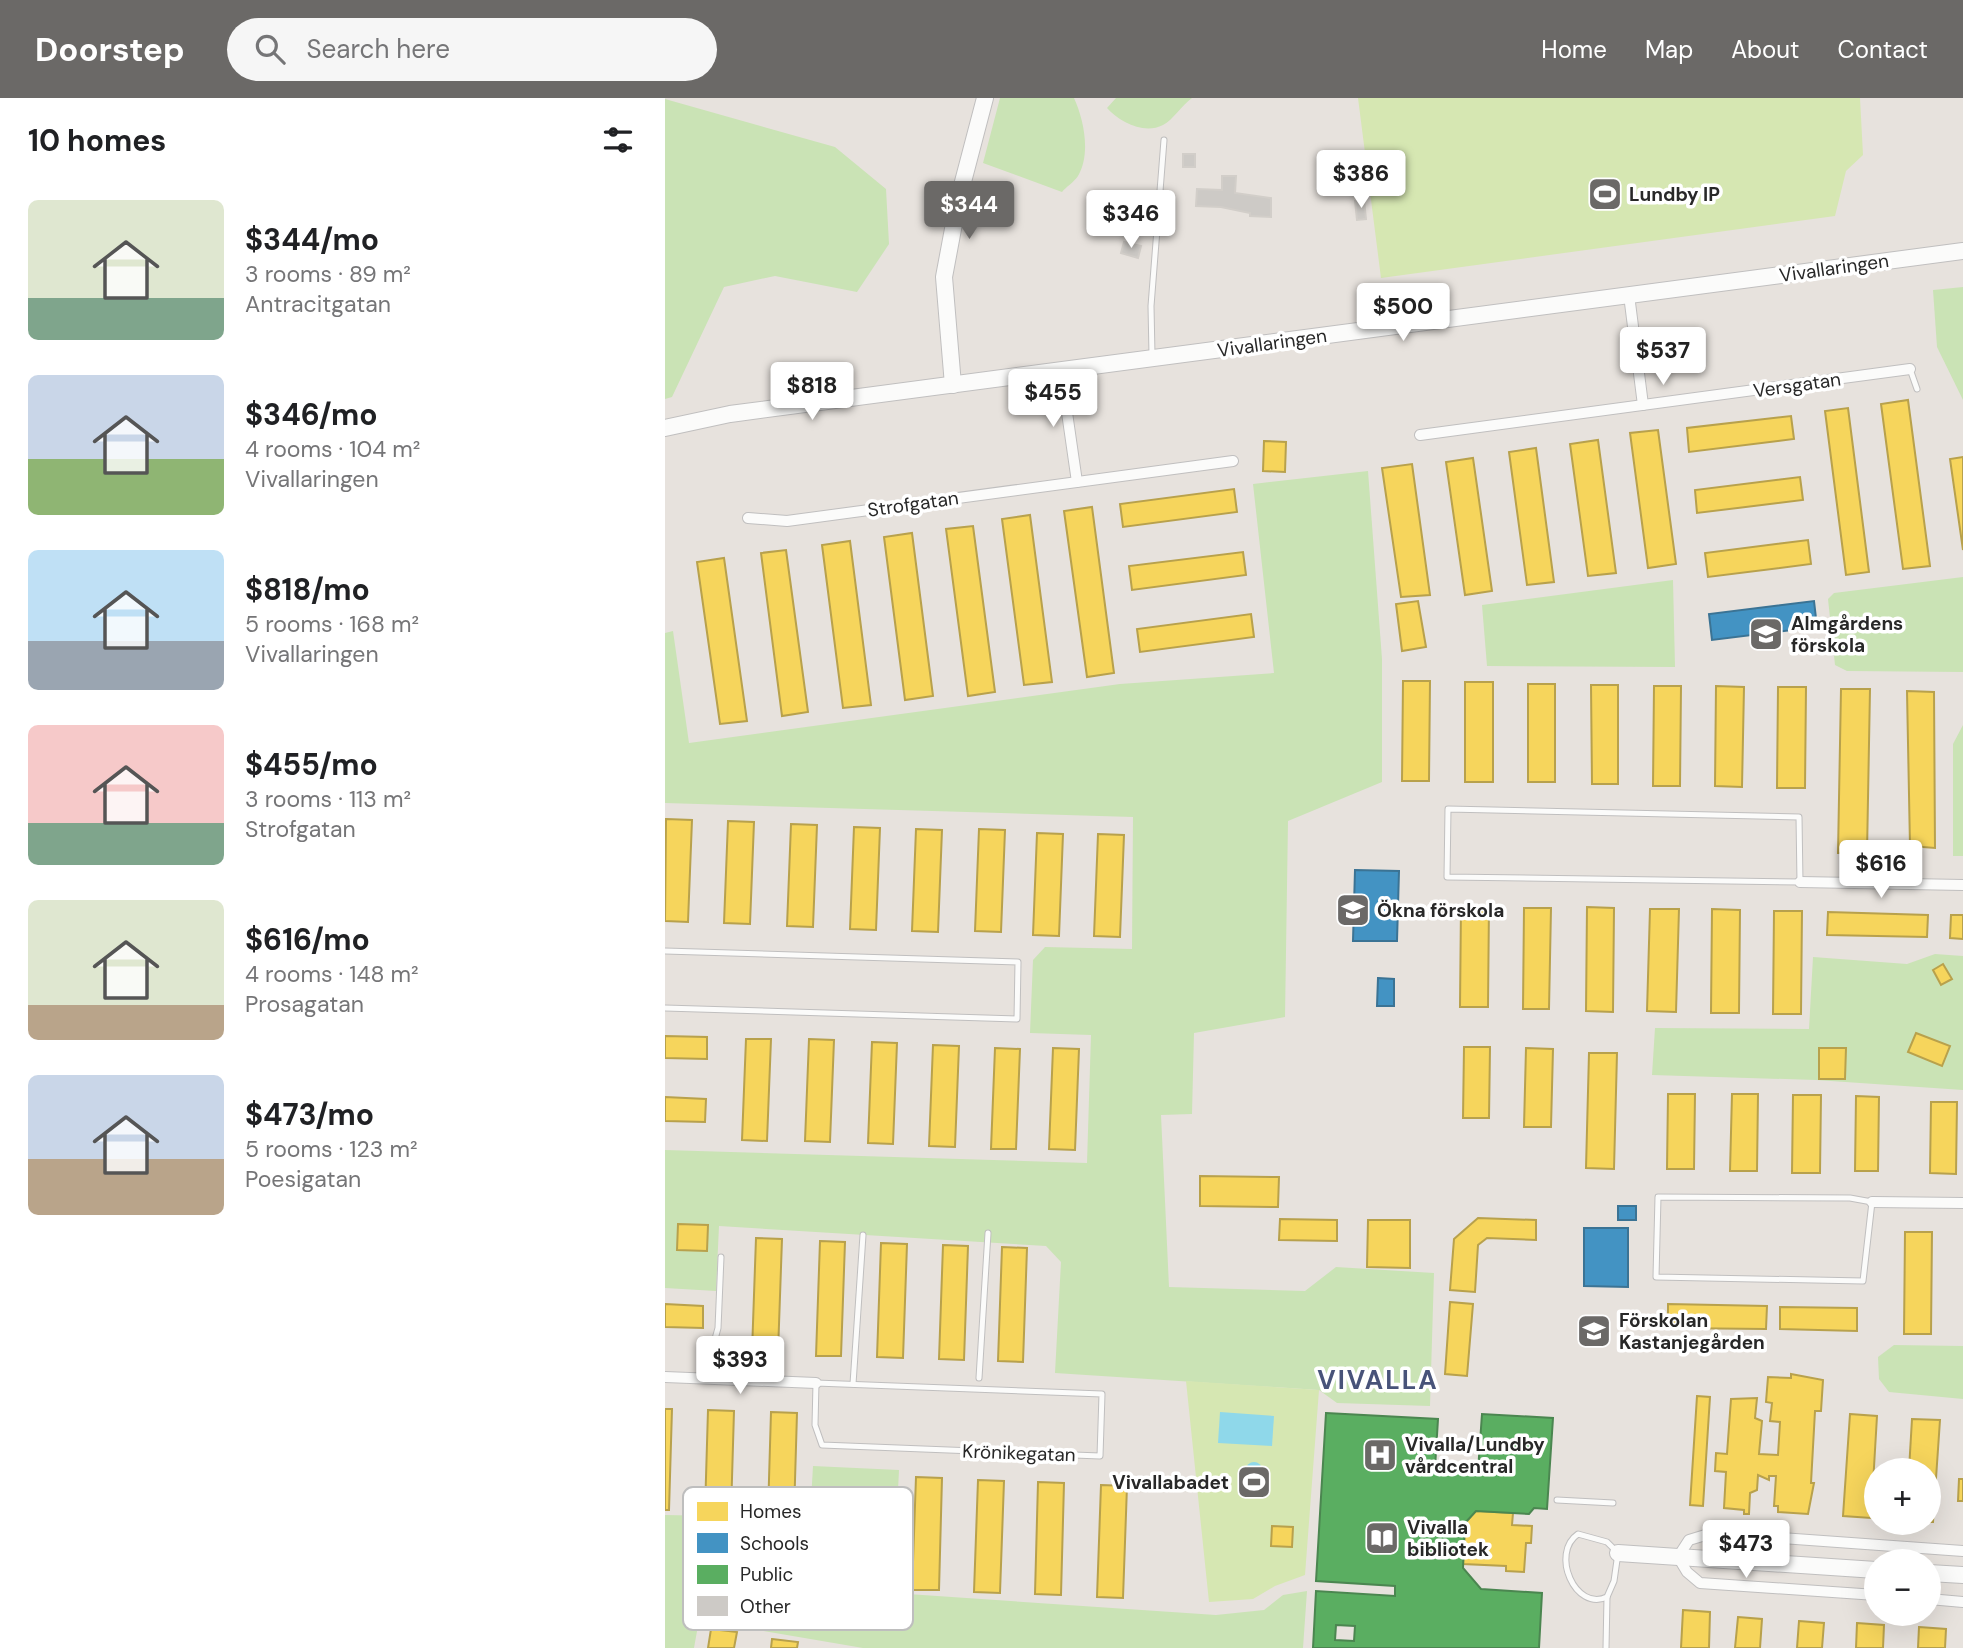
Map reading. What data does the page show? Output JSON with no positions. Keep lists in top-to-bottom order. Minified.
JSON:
{"streets":{"street":["Vivallaringen","Versgatan","Strofgatan","Krönikegatan"]},"districts":["VIVALLA"],"places":{"sports":["Lundby IP","Vivallabadet"],"school or university":["Almgårdens förskola","Ökna förskola","Förskolan Kastanjegården"],"hospital":["Vivalla/Lundby vårdcentral"],"library":["Vivalla bibliotek"]},"legend":["Homes","Schools","Public","Other"],"page":{"header":"Doorstep","search":"Search here","nav":["Home","Map","About","Contact"],"heading":"10 homes","price":["$386","$344","$346","$500","$537","$818","$455","$616","$393","$473"],"list":[{"name":"$344/mo","note":"3 rooms · 89 m² · Antracitgatan"},{"name":"$346/mo","note":"4 rooms · 104 m² · Vivallaringen"},{"name":"$818/mo","note":"5 rooms · 168 m² · Vivallaringen"},{"name":"$455/mo","note":"3 rooms · 113 m² · Strofgatan"},{"name":"$616/mo","note":"4 rooms · 148 m² · Prosagatan"},{"name":"$473/mo","note":"5 rooms · 123 m² · Poesigatan"}],"map_buttons":["+","−"]}}
